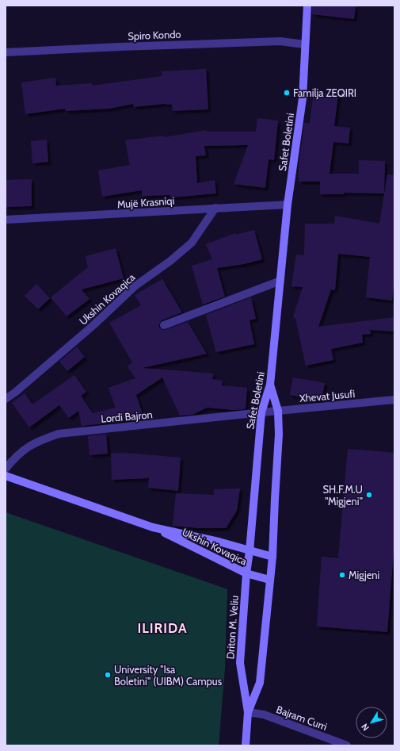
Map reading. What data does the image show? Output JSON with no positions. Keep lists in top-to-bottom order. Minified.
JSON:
{"streets":{"street":["Spiro Kondo","Safet Boletini","Mujë Krasniqi","Ukshin Kovaqica","Xhevat Jusufi","Lordi Bajron","Driton M. Veliu","Bajram Curri"]},"crossings":[["Spiro Kondo","Safet Boletini"],["Safet Boletini","Mujë Krasniqi"],["Safet Boletini","Ukshin Kovaqica"],["Safet Boletini","Xhevat Jusufi"],["Safet Boletini","Lordi Bajron"],["Safet Boletini","Driton M. Veliu"],["Mujë Krasniqi","Ukshin Kovaqica"],["Ukshin Kovaqica","Driton M. Veliu"],["Xhevat Jusufi","Lordi Bajron"],["Driton M. Veliu","Bajram Curri"]],"districts":["ILIRIDA"],"places":["Familja ZEQIRI","SH.F.M.U \"Migjeni\"","Migjeni","University \"Isa Boletini\" (UIBM) Campus"],"north":"bottom left"}
